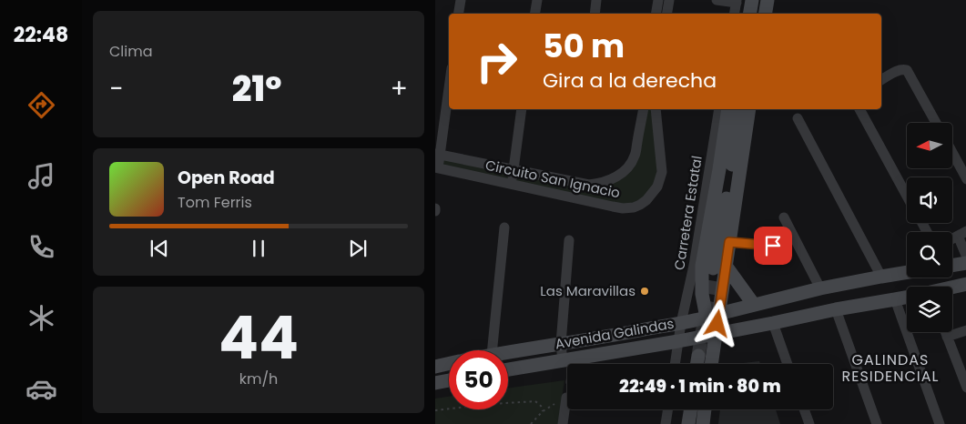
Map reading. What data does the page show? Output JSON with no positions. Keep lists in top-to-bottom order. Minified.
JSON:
{"streets":{"street":["Circuito San Ignacio","Carretera Estatal","Avenida Galindas"]},"crossings":[["Carretera Estatal","Avenida Galindas"]],"districts":["GALINDAS RESIDENCIAL"],"places":["Las Maravillas"],"north":"left","page":{"tabs":"22:48","tile":["Clima",["44","km/h"]],"turn":["50 m","Gira a la derecha"],"heat":["−","21°","+"],"song":["Open Road","Tom Ferris"],"limit":"50","trip":"22:49 · 1 min · 80 m"}}
